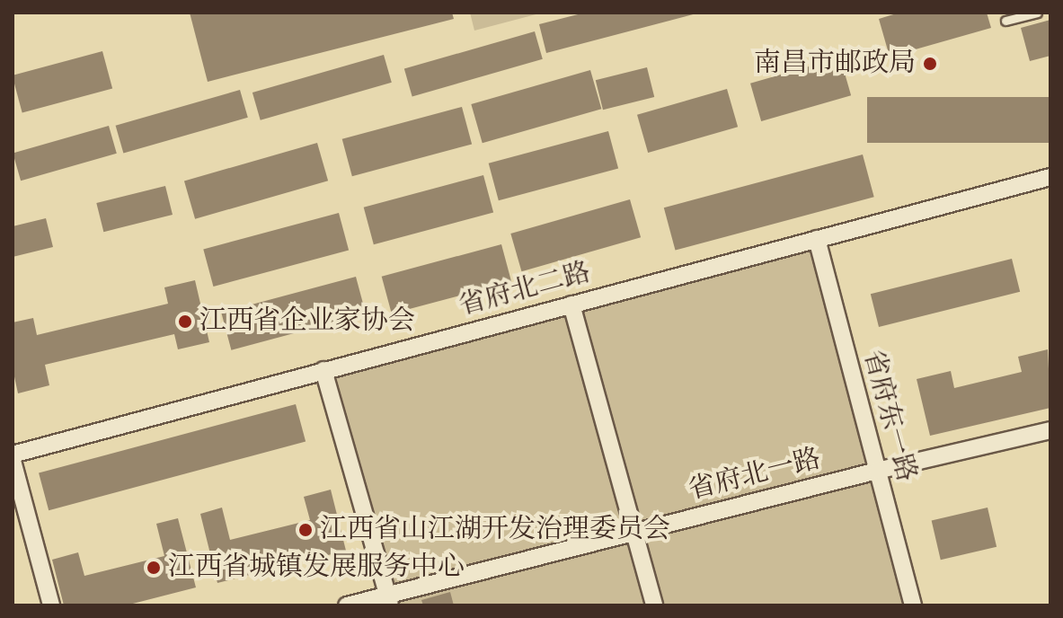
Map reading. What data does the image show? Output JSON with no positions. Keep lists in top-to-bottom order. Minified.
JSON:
{"streets":{"street":["省府北二路","省府东一路","省府北一路"]},"crossings":[["省府北二路","省府东一路"],["省府东一路","省府北一路"]],"places":["南昌市邮政局","江西省企业家协会","江西省山江湖开发治理委员会","江西省城镇发展服务中心"]}
